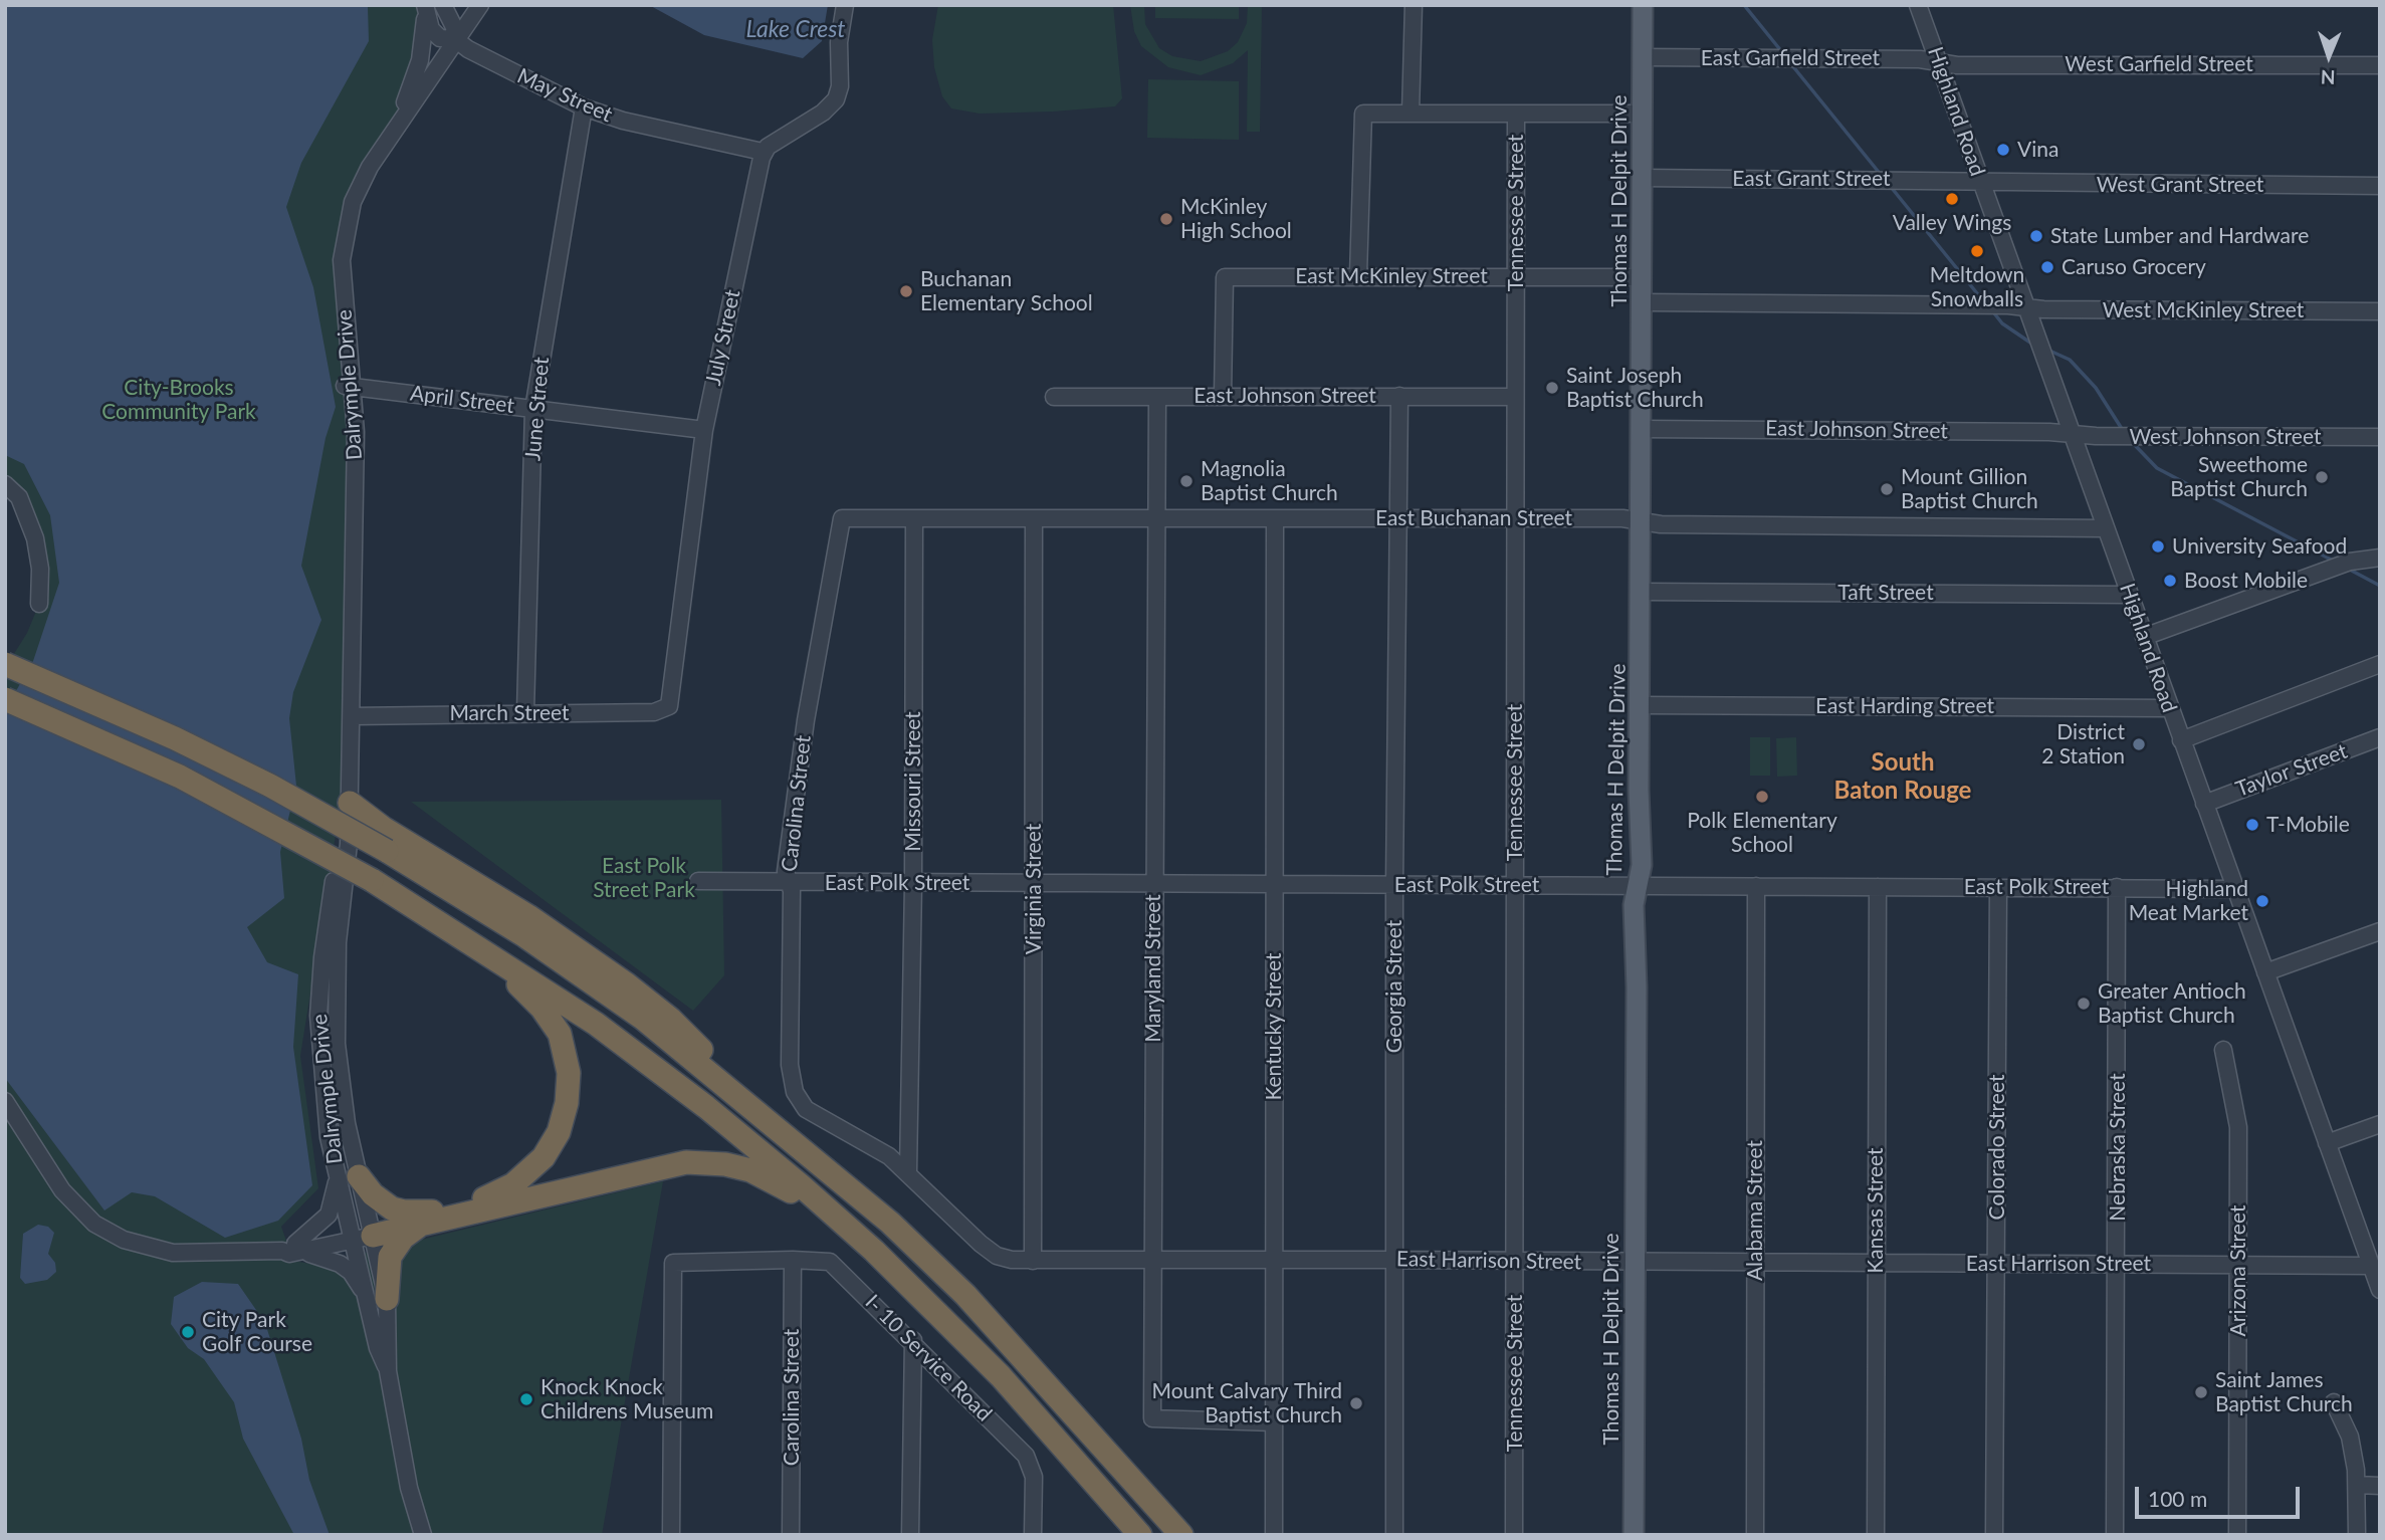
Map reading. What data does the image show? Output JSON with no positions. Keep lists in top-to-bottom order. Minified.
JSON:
{"streets":{"main road":["Thomas H Delpit Drive"],"street":["East Garfield Street","West Garfield Street","May Street","Highland Road","East Grant Street","West Grant Street","Tennessee Street","East McKinley Street","West McKinley Street","July Street","Dalrymple Drive","East Johnson Street","April Street","June Street","West Johnson Street","East Buchanan Street","Taft Street","East Harding Street","March Street","Taylor Street","Missouri Street","Carolina Street","East Polk Street","Virginia Street","Maryland Street","Georgia Street","Kentucky Street","Colorado Street","Nebraska Street","Alabama Street","Kansas Street","East Harrison Street","Arizona Street","I- 10 Service Road"]},"crossings":[["East Garfield Street","West Garfield Street"],["East Garfield Street","Highland Road"],["East Garfield Street","Thomas H Delpit Drive"],["West Garfield Street","Highland Road"],["May Street","July Street"],["May Street","Dalrymple Drive"],["May Street","June Street"],["Highland Road","East Grant Street"],["Highland Road","West Grant Street"],["Highland Road","West McKinley Street"],["Highland Road","East Johnson Street"],["Highland Road","West Johnson Street"],["Highland Road","East Buchanan Street"],["Highland Road","Taft Street"],["Highland Road","East Harding Street"],["Highland Road","Taylor Street"],["Highland Road","East Polk Street"],["Highland Road","East Harrison Street"],["East Grant Street","West Grant Street"],["East Grant Street","Thomas H Delpit Drive"],["Thomas H Delpit Drive","East McKinley Street"],["Thomas H Delpit Drive","East Johnson Street"],["Thomas H Delpit Drive","East Buchanan Street"],["Thomas H Delpit Drive","Taft Street"],["Thomas H Delpit Drive","East Harding Street"],["Thomas H Delpit Drive","East Polk Street"],["Thomas H Delpit Drive","East Harrison Street"],["Tennessee Street","East McKinley Street"],["Tennessee Street","East Johnson Street"],["Tennessee Street","East Buchanan Street"],["Tennessee Street","East Polk Street"],["Tennessee Street","East Harrison Street"],["East McKinley Street","East Johnson Street"],["July Street","April Street"],["July Street","March Street"],["Dalrymple Drive","April Street"],["Dalrymple Drive","March Street"],["East Johnson Street","West Johnson Street"],["East Johnson Street","Maryland Street"],["East Johnson Street","Georgia Street"],["April Street","June Street"],["June Street","March Street"],["East Buchanan Street","Missouri Street"],["East Buchanan Street","Carolina Street"],["East Buchanan Street","Virginia Street"],["East Buchanan Street","Maryland Street"],["East Buchanan Street","Georgia Street"],["East Buchanan Street","Kentucky Street"],["Missouri Street","East Polk Street"],["Missouri Street","East Harrison Street"],["Carolina Street","East Polk Street"],["Carolina Street","East Harrison Street"],["Carolina Street","I- 10 Service Road"],["East Polk Street","Virginia Street"],["East Polk Street","Maryland Street"],["East Polk Street","Georgia Street"],["East Polk Street","Kentucky Street"],["East Polk Street","Colorado Street"],["East Polk Street","Nebraska Street"],["East Polk Street","Alabama Street"],["East Polk Street","Kansas Street"],["Virginia Street","East Harrison Street"],["Maryland Street","Kentucky Street"],["Maryland Street","East Harrison Street"],["Georgia Street","East Harrison Street"],["Kentucky Street","East Harrison Street"],["Colorado Street","East Harrison Street"],["Nebraska Street","East Harrison Street"],["Alabama Street","East Harrison Street"],["Kansas Street","East Harrison Street"],["East Harrison Street","Arizona Street"]],"districts":["South Baton Rouge"],"water":["Lake Crest"],"parks":["City-Brooks Community Park","East Polk Street Park"],"places":["Vina","Valley Wings","McKinley High School","State Lumber and Hardware","Meltdown Snowballs","Caruso Grocery","Buchanan Elementary School","Saint Joseph Baptist Church","Sweethome Baptist Church","Magnolia Baptist Church","Mount Gillion Baptist Church","University Seafood","Boost Mobile","District 2 Station","Polk Elementary School","T-Mobile","Highland Meat Market","Greater Antioch Baptist Church","City Park Golf Course","Saint James Baptist Church","Knock Knock Childrens Museum","Mount Calvary Third Baptist Church"],"scale_bar":"100 m","north":"bottom"}
